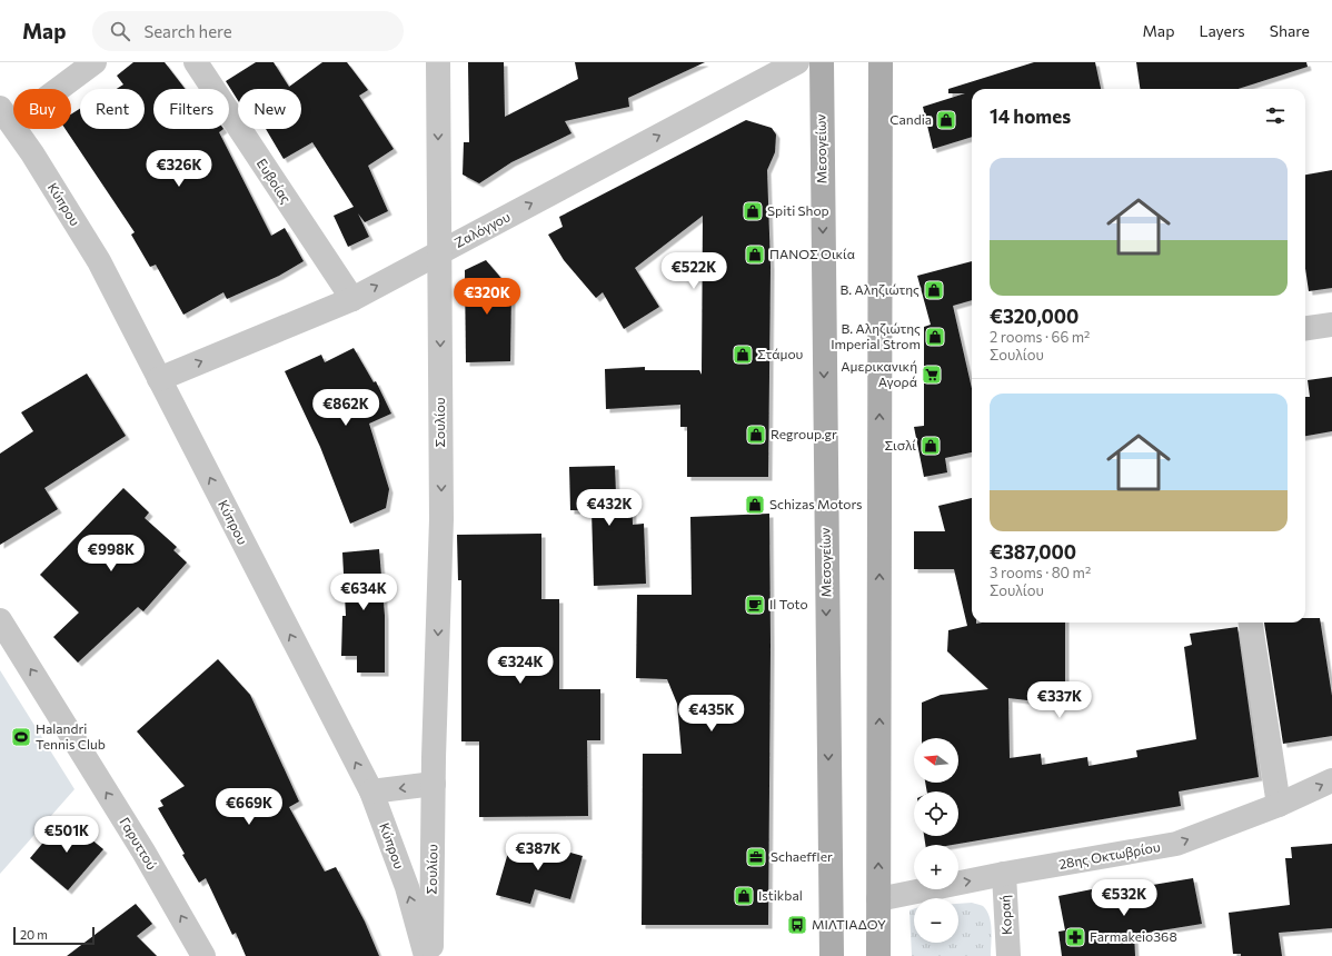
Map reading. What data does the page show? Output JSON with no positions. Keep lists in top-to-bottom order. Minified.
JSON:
{"streets":{"main road":["Μεσογείων"],"street":["Ευβοίας","Κύπρου","Ζαλόγγου","Σουλίου","Γαρυττού","28ης Οκτωβρίου","Κοραή"]},"crossings":[["Ευβοίας","Ζαλόγγου"],["Κύπρου","Ζαλόγγου"],["Ζαλόγγου","Σουλίου"],["28ης Οκτωβρίου","Κοραή"]],"one_way":["Κύπρου","Ζαλόγγου","Σουλίου","Γαρυττού","28ης Οκτωβρίου"],"places":{"shop":["Candia","Spiti Shop","ΠΑΝΟΣ Οικία","Β. Αληζιώτης","Β. Αληζιώτης Imperial Strom","Στάμου","Regroup.gr","Σισλί","Schizas Motors","Istikbal"],"supermarket":["Αμερικανική Αγορά"],"cafe":["Il Toto"],"sports":["Halandri Tennis Club"],"office":["Schaeffler"],"bus stop":["ΜΙΛΤΙΑΔΟΥ"],"pharmacy":["Farmakeio368"]},"scale_bar":"20 m","north":"left","page":{"header":"Map","search":"Search here","nav":["Map","Layers","Share"],"chip":["Buy","Rent","Filters","New"],"heading":"14 homes","list":[{"name":"€320,000","note":"2 rooms · 66 m² · Σουλίου"},{"name":"€387,000","note":"3 rooms · 80 m² · Σουλίου"}],"price":["€326K","€522K","€320K","€862K","€432K","€998K","€634K","€324K","€337K","€435K","€669K","€501K","€387K","€532K"],"map_buttons":["+","−"],"scale":"20 m"}}
